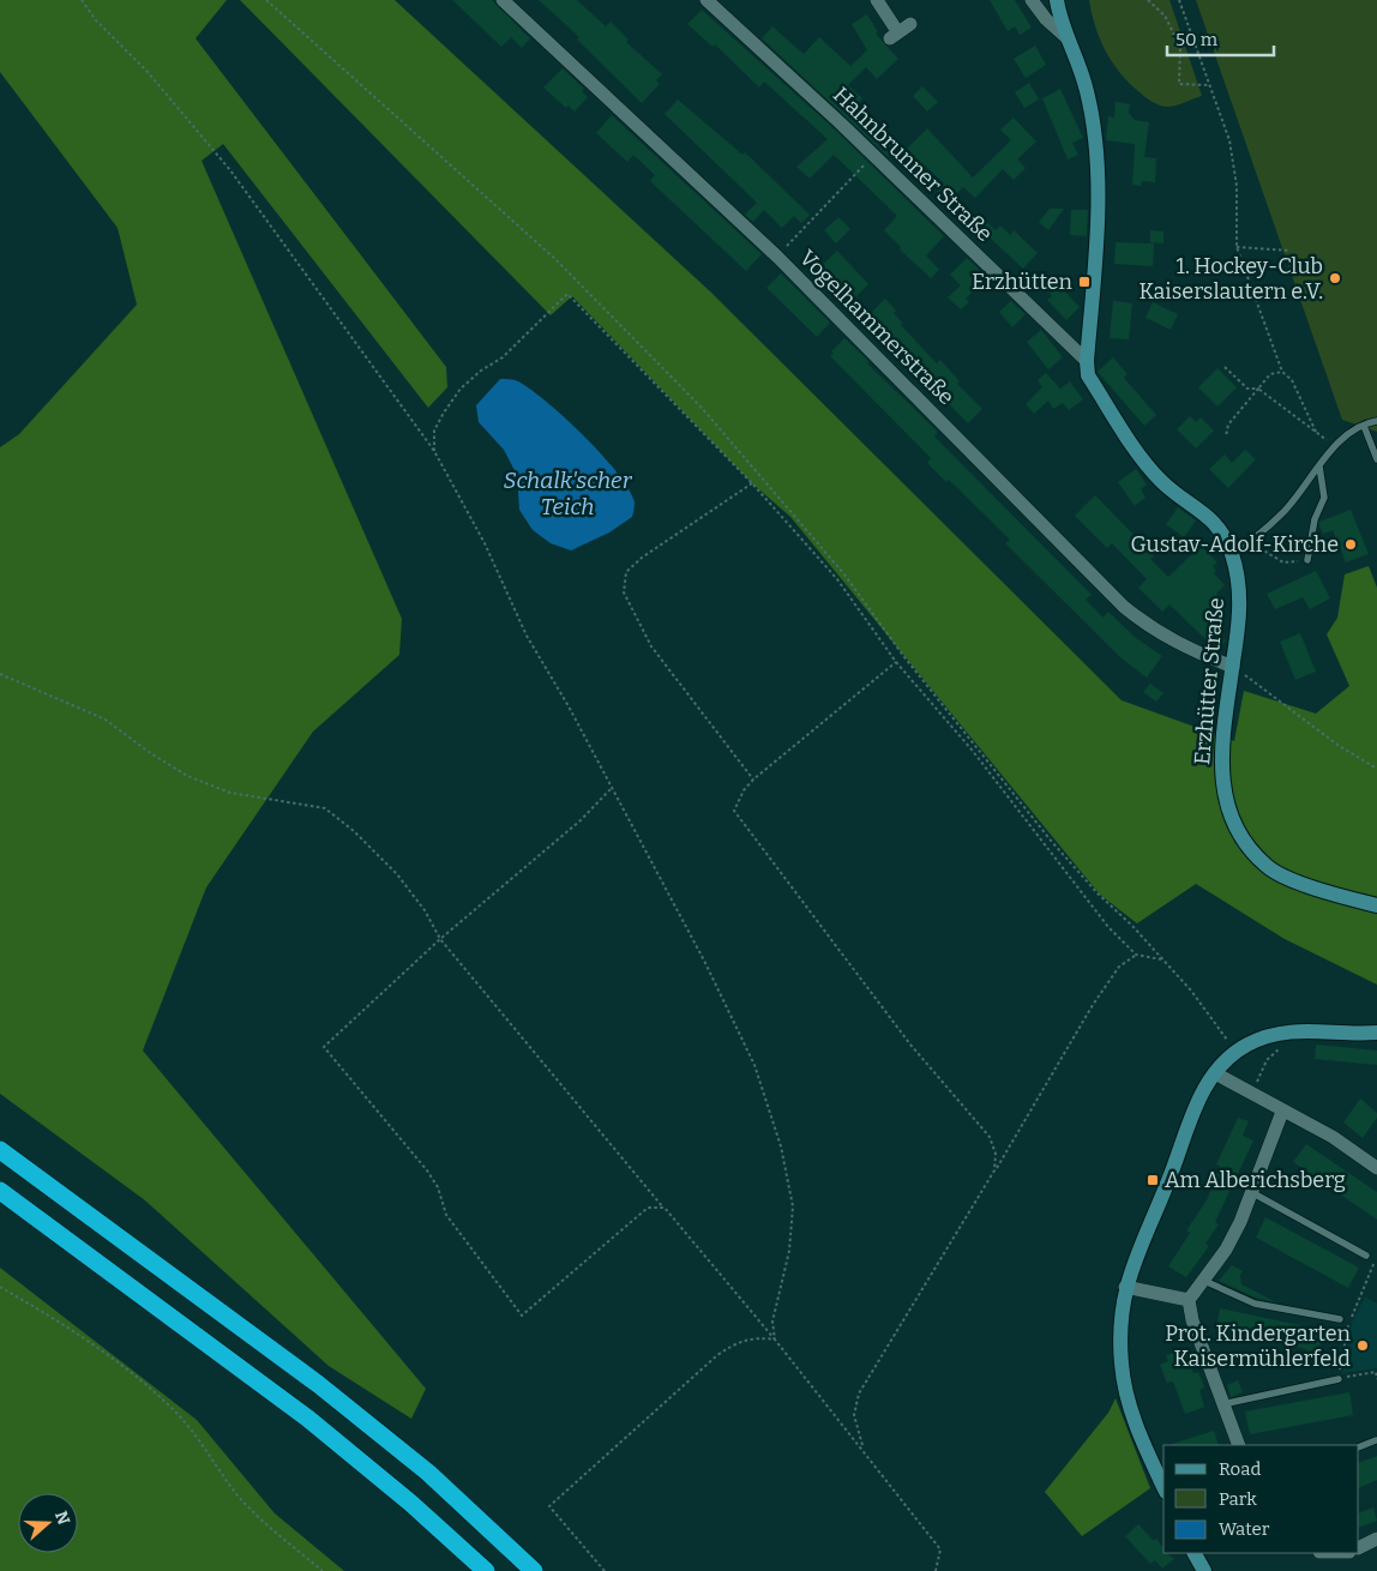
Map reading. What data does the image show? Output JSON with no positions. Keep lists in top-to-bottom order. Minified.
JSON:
{"streets":{"street":["Hahnbrunner Straße","Vogelhammerstraße","Erzhütter Straße"]},"crossings":[["Hahnbrunner Straße","Erzhütter Straße"],["Vogelhammerstraße","Erzhütter Straße"]],"water":["Schalk'scher Teich"],"places":{"other":["1. Hockey-Club Kaiserslautern e.V.","Gustav-Adolf-Kirche","Prot. Kindergarten Kaisermühlerfeld"],"transit":["Erzhütten","Am Alberichsberg"]},"legend":["Road","Park","Water"],"scale_bar":"50 m","north":"right"}
